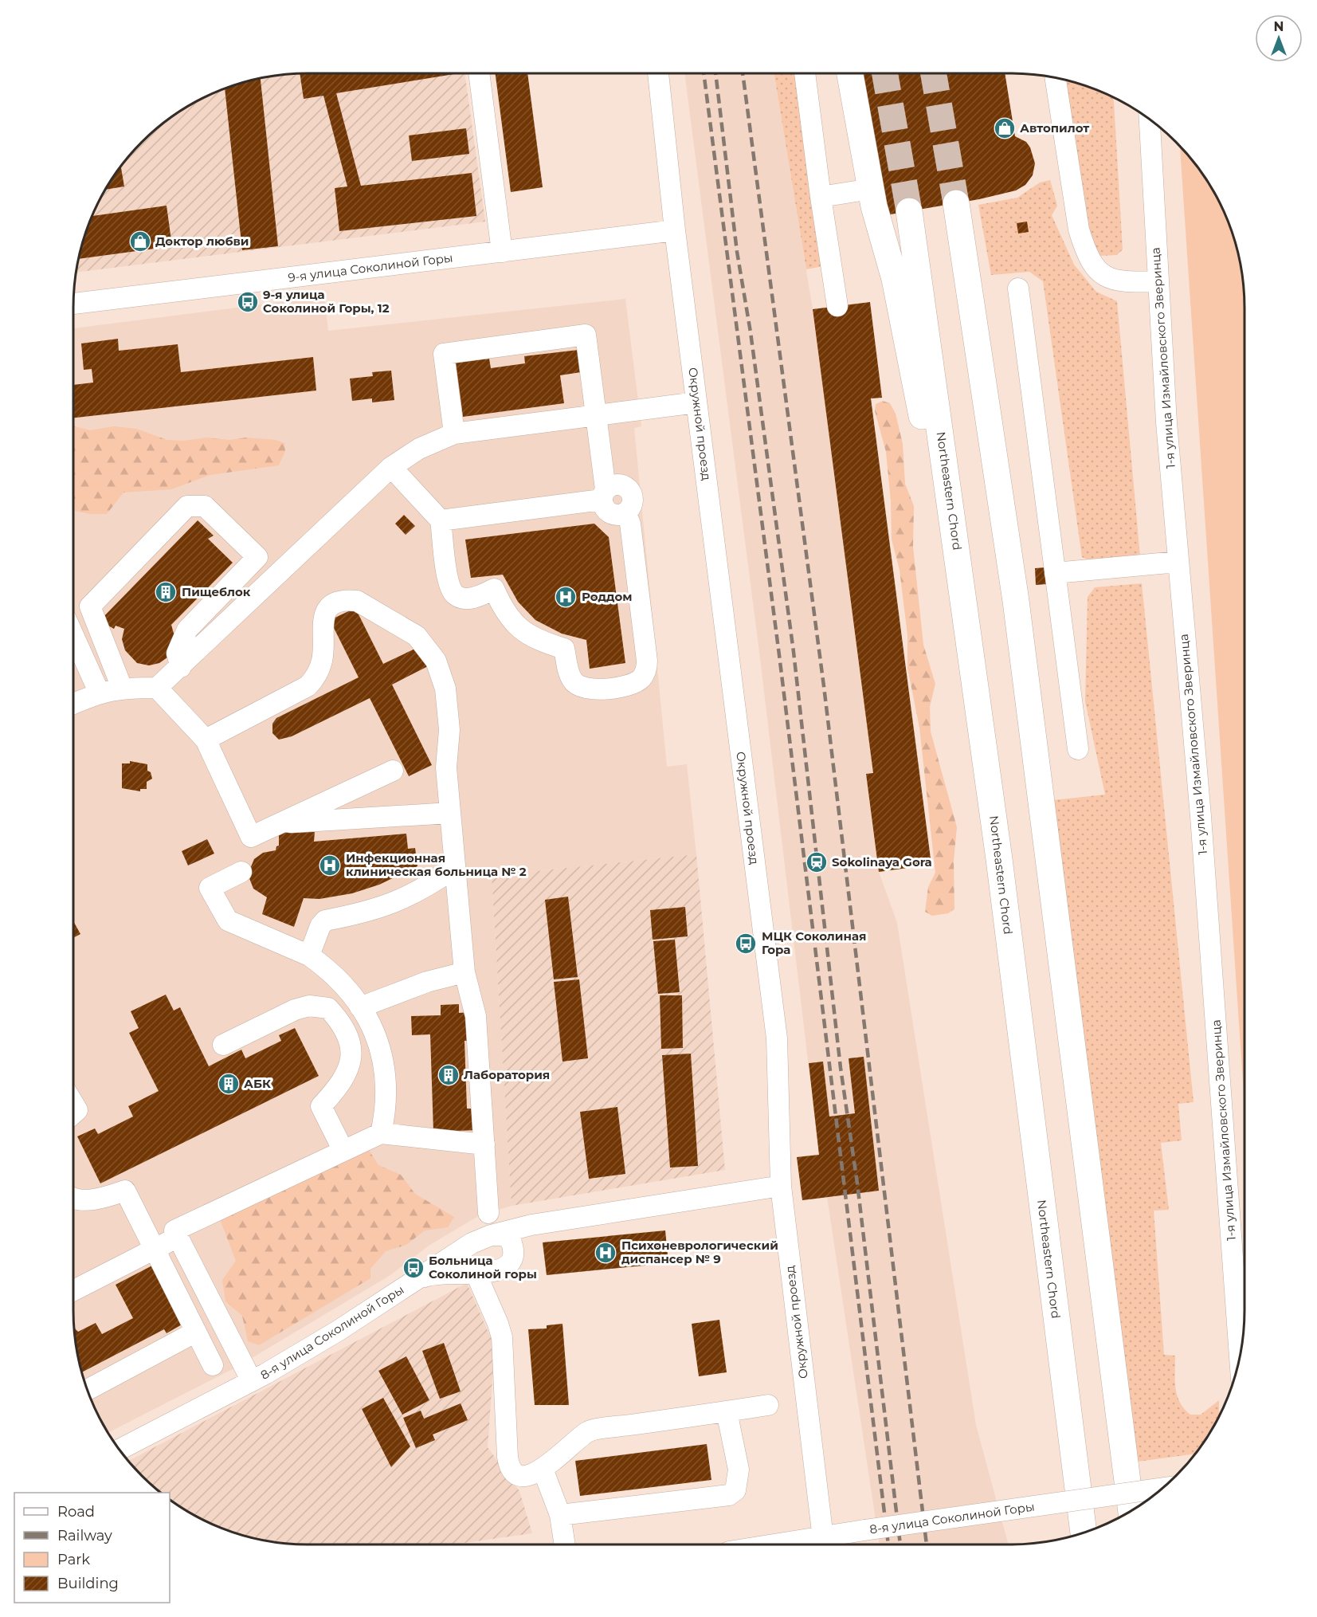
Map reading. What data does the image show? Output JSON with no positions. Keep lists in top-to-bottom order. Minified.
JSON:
{"streets":{"main road":["Northeastern Chord"],"street":["9-я улица Соколиной Горы","1-я улица Измайловского Зверинца","Окружной проезд","8-я улица Соколиной Горы"]},"crossings":[["9-я улица Соколиной Горы","Окружной проезд"],["Окружной проезд","8-я улица Соколиной Горы"]],"places":{"shop":["Автопилот","Доктор любви"],"bus stop":["9-я улица Соколиной Горы, 12","МЦК Соколиная Гора","Больница Соколиной горы"],"building":["Пищеблок","Лаборатория","АБК"],"hospital":["Роддом","Инфекционная клиническая больница № 2","Психоневрологический диспансер № 9"],"station":["Sokolinaya Gora"]},"legend":["Road","Railway","Park","Building"],"north":"top"}
